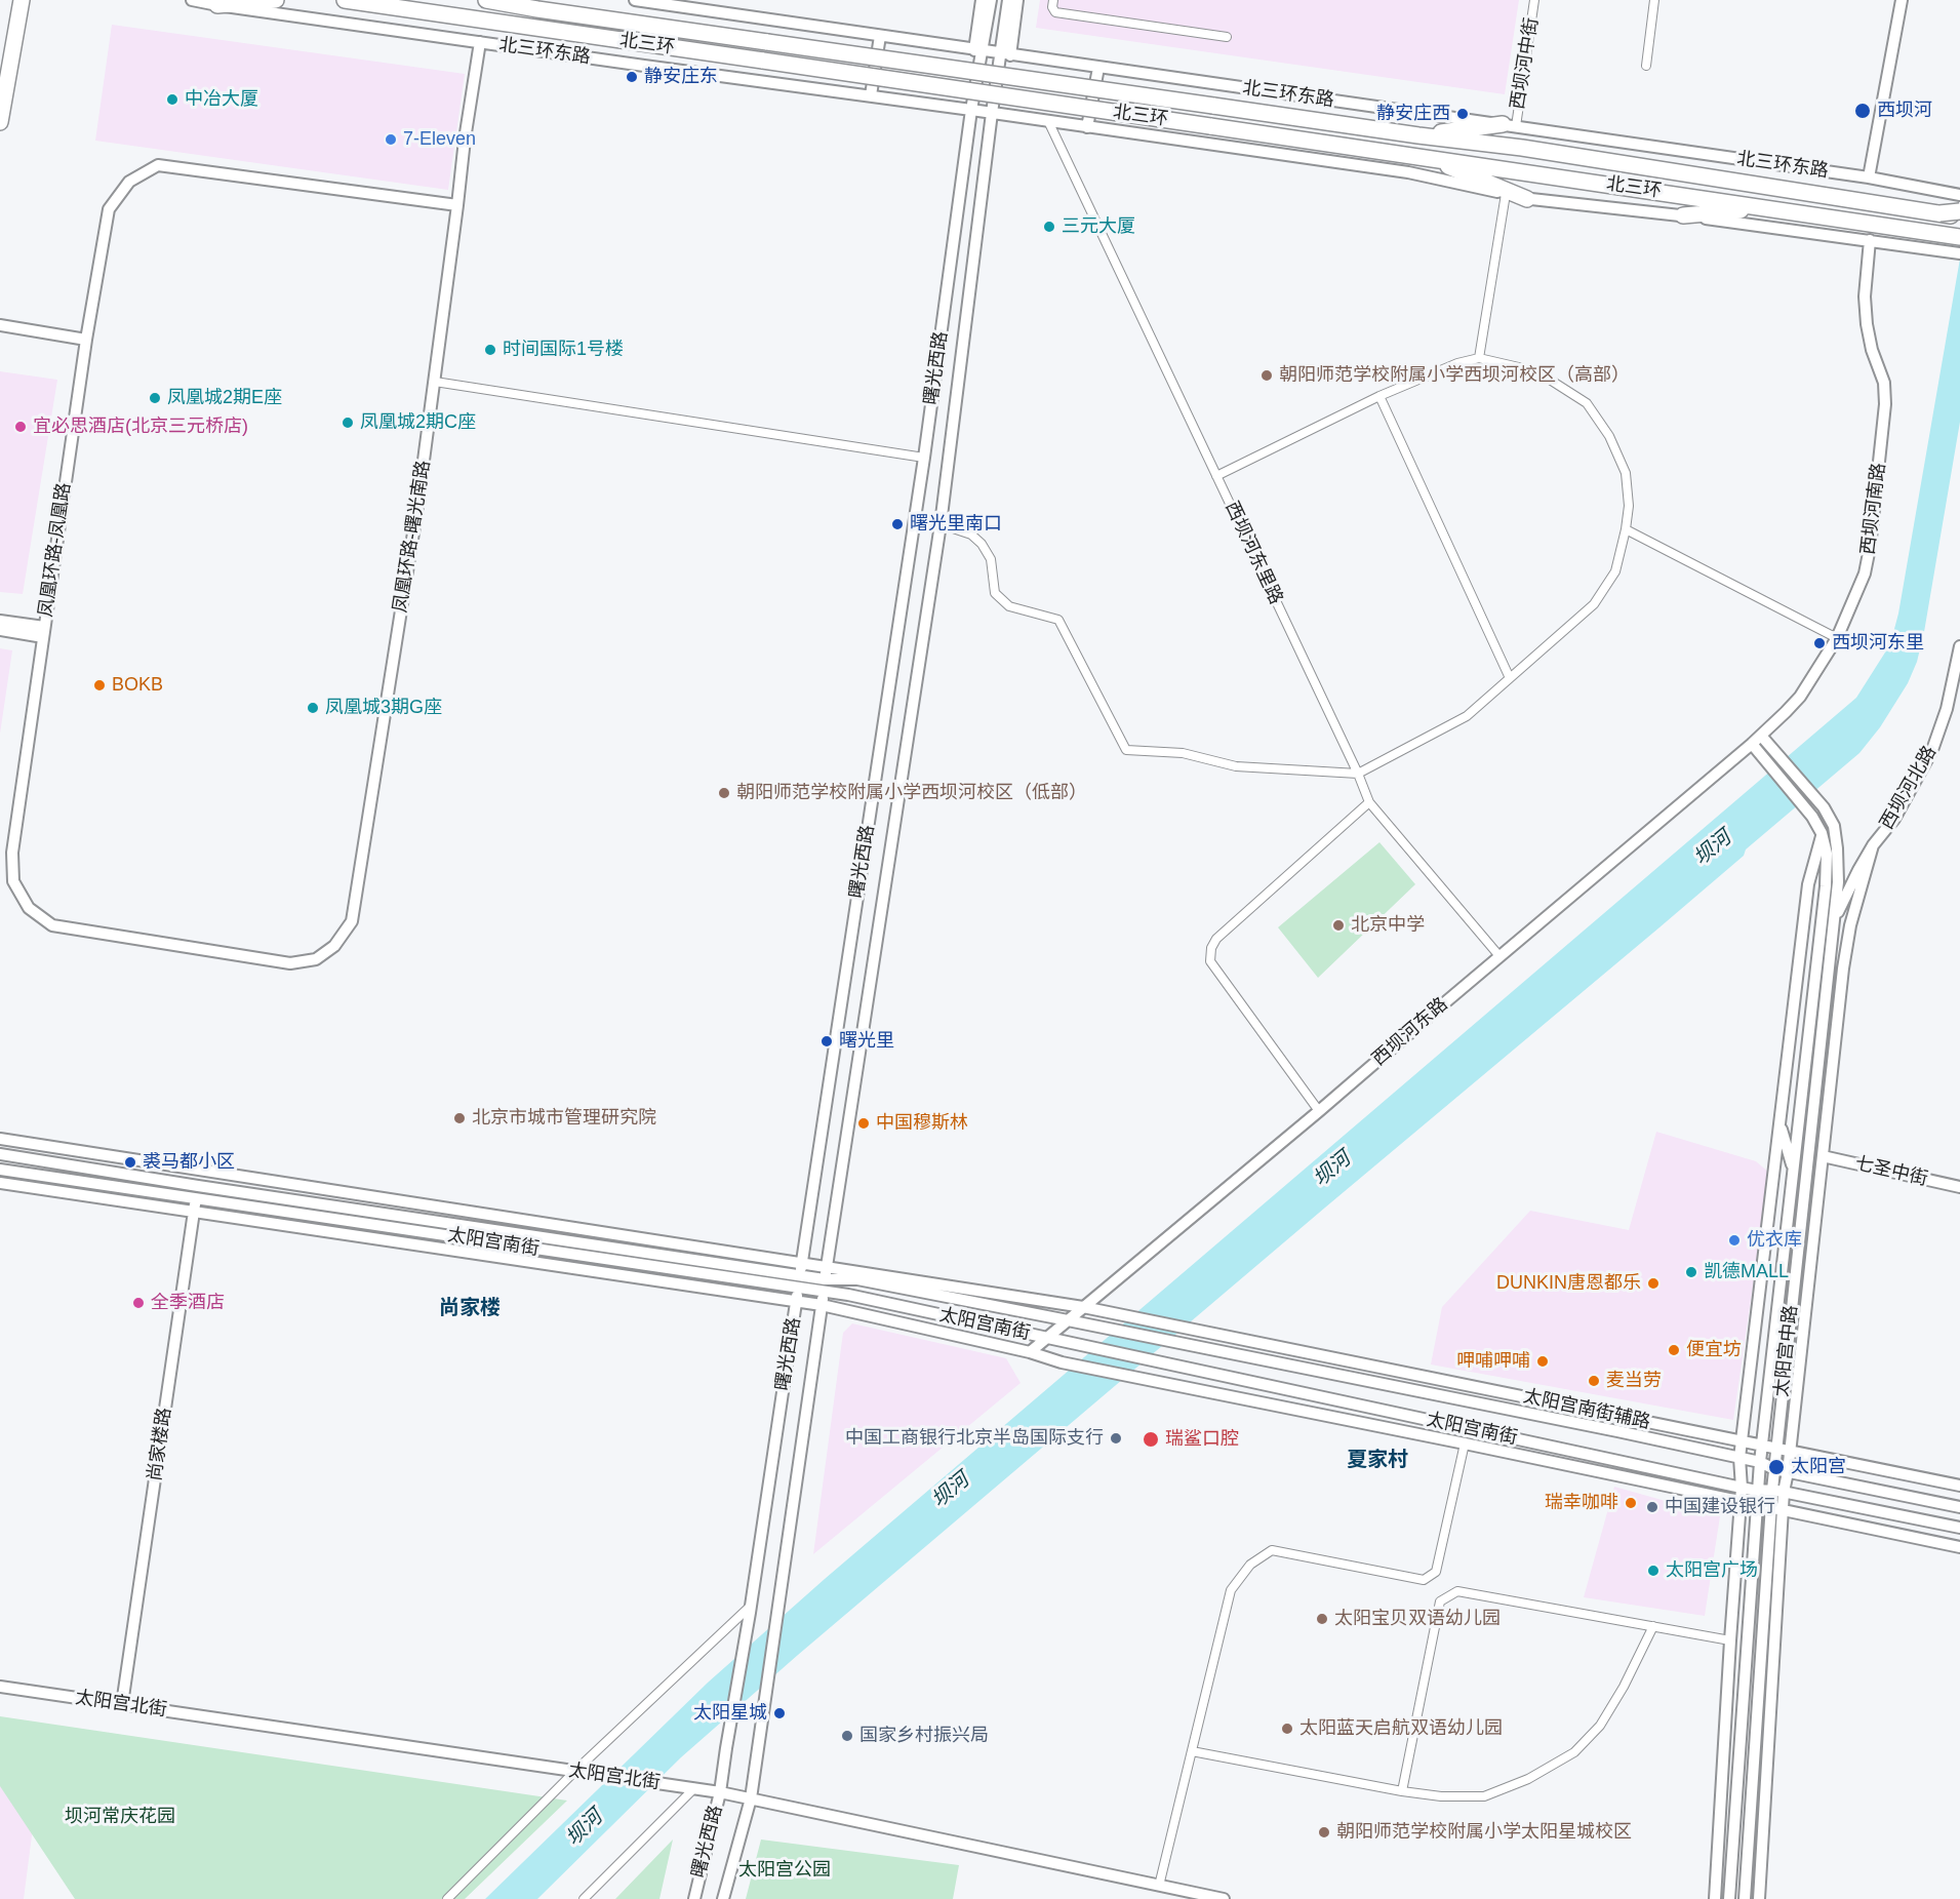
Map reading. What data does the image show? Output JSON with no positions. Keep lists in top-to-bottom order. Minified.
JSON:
{"streets":{"highway":["北三环"],"street":["北三环东路","西坝河中街","曙光西路","西坝河南路","凤凰环路-曙光南路","凤凰环路-凤凰路","西坝河东里路","西坝河北路","西坝河东路","七圣中街","太阳宫南街","太阳宫中路","太阳宫南街辅路","尚家楼路","太阳宫北街"]},"crossings":[["北三环东路","西坝河中街"],["北三环东路","曙光西路"],["北三环东路","凤凰环路-曙光南路"],["曙光西路","太阳宫南街"],["曙光西路","太阳宫北街"],["西坝河南路","西坝河东路"],["西坝河南路","太阳宫中路"],["凤凰环路-曙光南路","凤凰环路-凤凰路"],["西坝河东里路","西坝河东路"],["西坝河北路","太阳宫中路"],["西坝河东路","太阳宫南街"],["西坝河东路","太阳宫中路"],["七圣中街","太阳宫中路"],["太阳宫南街","太阳宫中路"],["太阳宫南街","太阳宫南街辅路"],["太阳宫南街","尚家楼路"],["太阳宫中路","太阳宫南街辅路"],["尚家楼路","太阳宫北街"]],"districts":["尚家楼","夏家村"],"water":["坝河"],"parks":["坝河常庆花园","太阳宫公园"],"places":["静安庄东","中冶大厦","西坝河","静安庄西","7-Eleven","三元大厦","时间国际1号楼","朝阳师范学校附属小学西坝河校区（高部）","凤凰城2期E座","凤凰城2期C座","宜必思酒店(北京三元桥店)","曙光里南口","西坝河东里","BOKB","凤凰城3期G座","朝阳师范学校附属小学西坝河校区（低部）","北京中学","曙光里","北京市城市管理研究院","中国穆斯林","裘马都小区","优衣库","凯德MALL","DUNKIN唐恩都乐","全季酒店","便宜坊","呷哺呷哺","麦当劳","中国工商银行北京半岛国际支行","瑞鲨口腔","太阳宫","瑞幸咖啡","中国建设银行","太阳宫广场","太阳宝贝双语幼儿园","太阳星城","太阳蓝天启航双语幼儿园","国家乡村振兴局","朝阳师范学校附属小学太阳星城校区"]}
